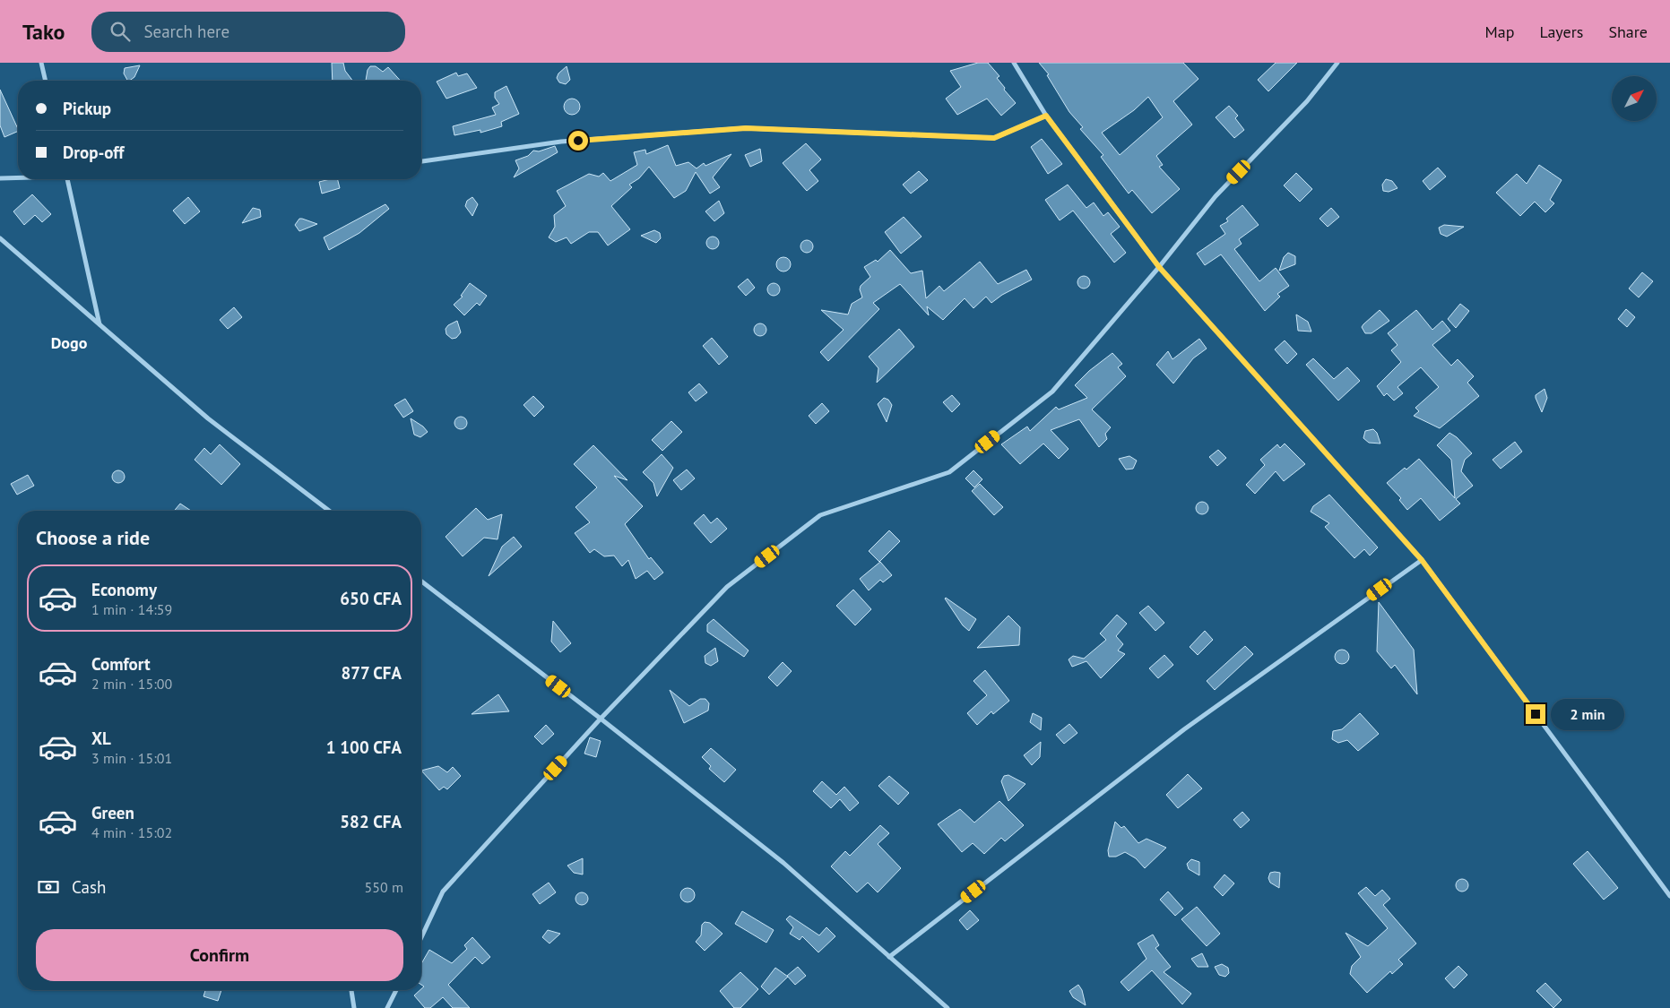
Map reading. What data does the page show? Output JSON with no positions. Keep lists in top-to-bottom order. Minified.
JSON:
{"districts":["Dogo"],"north":"top right","page":{"header":"Tako","search":"Search here","nav":["Map","Layers","Share"],"banner":["Pickup","Drop-off"],"heading":"Choose a ride","list":[{"name":"Economy","note":"1 min · 14:59","value":"650 CFA"},{"name":"Comfort","note":"2 min · 15:00","value":"877 CFA"},{"name":"XL","note":"3 min · 15:01","value":"1 100 CFA"},{"name":"Green","note":"4 min · 15:02","value":"582 CFA"}],"bubble":"2 min","pay":["Cash","550 m"],"buttons":"Confirm"}}
